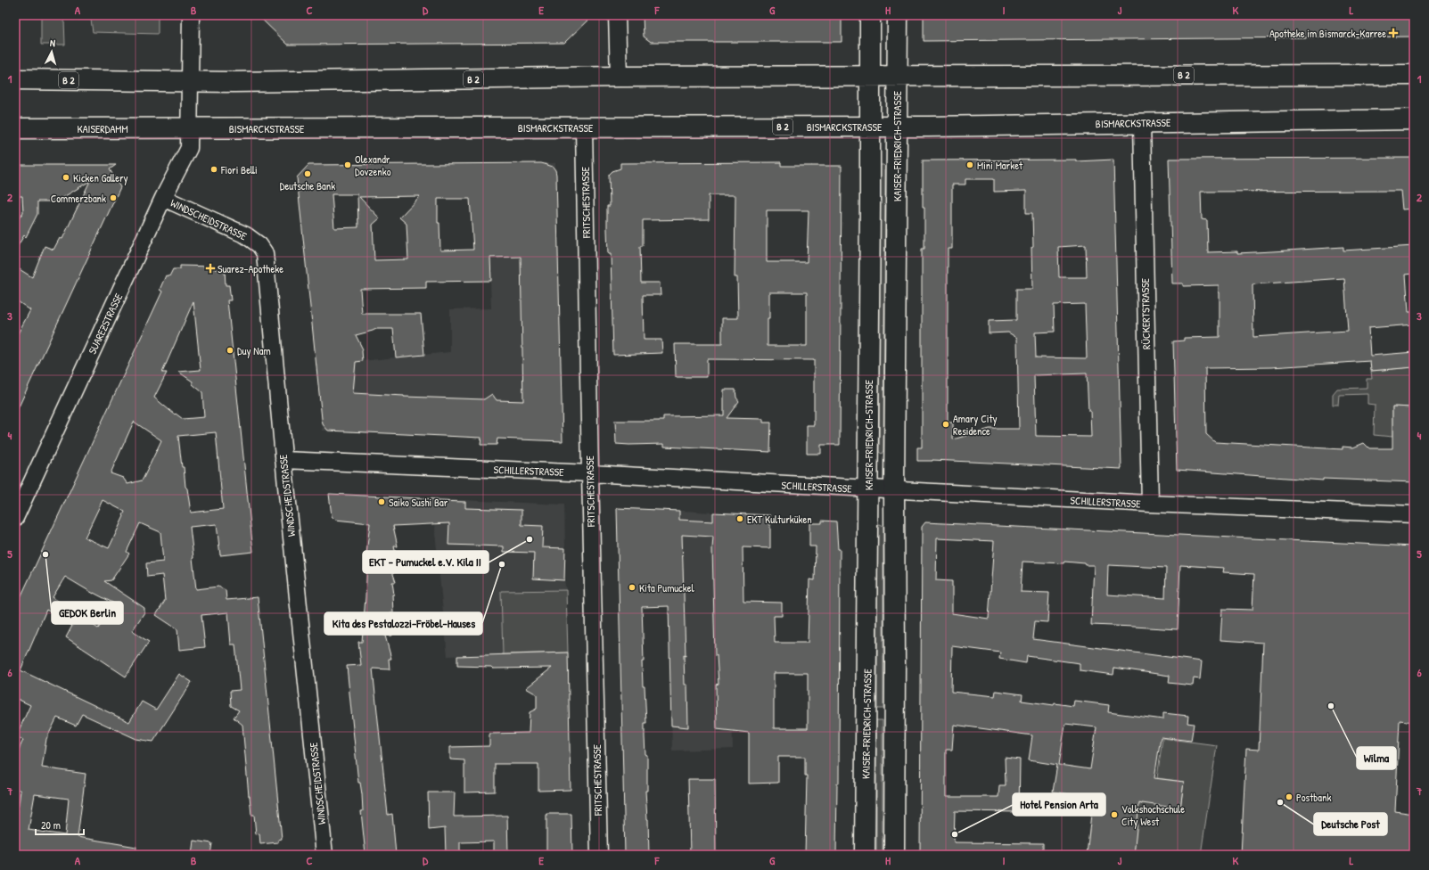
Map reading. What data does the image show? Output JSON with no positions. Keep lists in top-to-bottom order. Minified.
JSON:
{"streets":{"main road":["B 2","BISMARCKSTRASSE","KAISERDAMM","KAISER-FRIEDRICH-STRASSE"],"street":["FRITSCHESTRASSE","WINDSCHEIDSTRASSE","RÜCKERTSTRASSE","SUAREZSTRASSE","SCHILLERSTRASSE"]},"crossings":[["B 2","KAISER-FRIEDRICH-STRASSE"],["B 2","SUAREZSTRASSE"],["BISMARCKSTRASSE","KAISERDAMM"],["BISMARCKSTRASSE","KAISER-FRIEDRICH-STRASSE"],["BISMARCKSTRASSE","FRITSCHESTRASSE"],["BISMARCKSTRASSE","RÜCKERTSTRASSE"],["BISMARCKSTRASSE","SUAREZSTRASSE"],["KAISERDAMM","SUAREZSTRASSE"],["KAISER-FRIEDRICH-STRASSE","SCHILLERSTRASSE"],["FRITSCHESTRASSE","SCHILLERSTRASSE"],["WINDSCHEIDSTRASSE","SUAREZSTRASSE"],["WINDSCHEIDSTRASSE","SCHILLERSTRASSE"],["RÜCKERTSTRASSE","SCHILLERSTRASSE"]],"places":{"health":["Apotheke im Bismarck-Karree","Suarez-Apotheke"],"other":["Olexandr Dovzenko","Mini Market","Fiori Belli","Deutsche Bank","Kicken Gallery","Commerzbank","Duy Nam","Amary City Residence","Saiko Sushi Bar","EKT Kulturküken","EKT - Pumuckel e.V. Kila II","GEDOK Berlin","Kita des Pestalozzi-Fröbel-Hauses","Kita Pumuckel","Wilma","Postbank","Deutsche Post","Volkshochschule City West","Hotel Pension Arta"]},"scale_bar":"20 m","north":"top","grid":{"columns":["A","B","C","D","E","F","G","H","I","J","K","L"],"rows":["1","2","3","4","5","6","7"]}}
